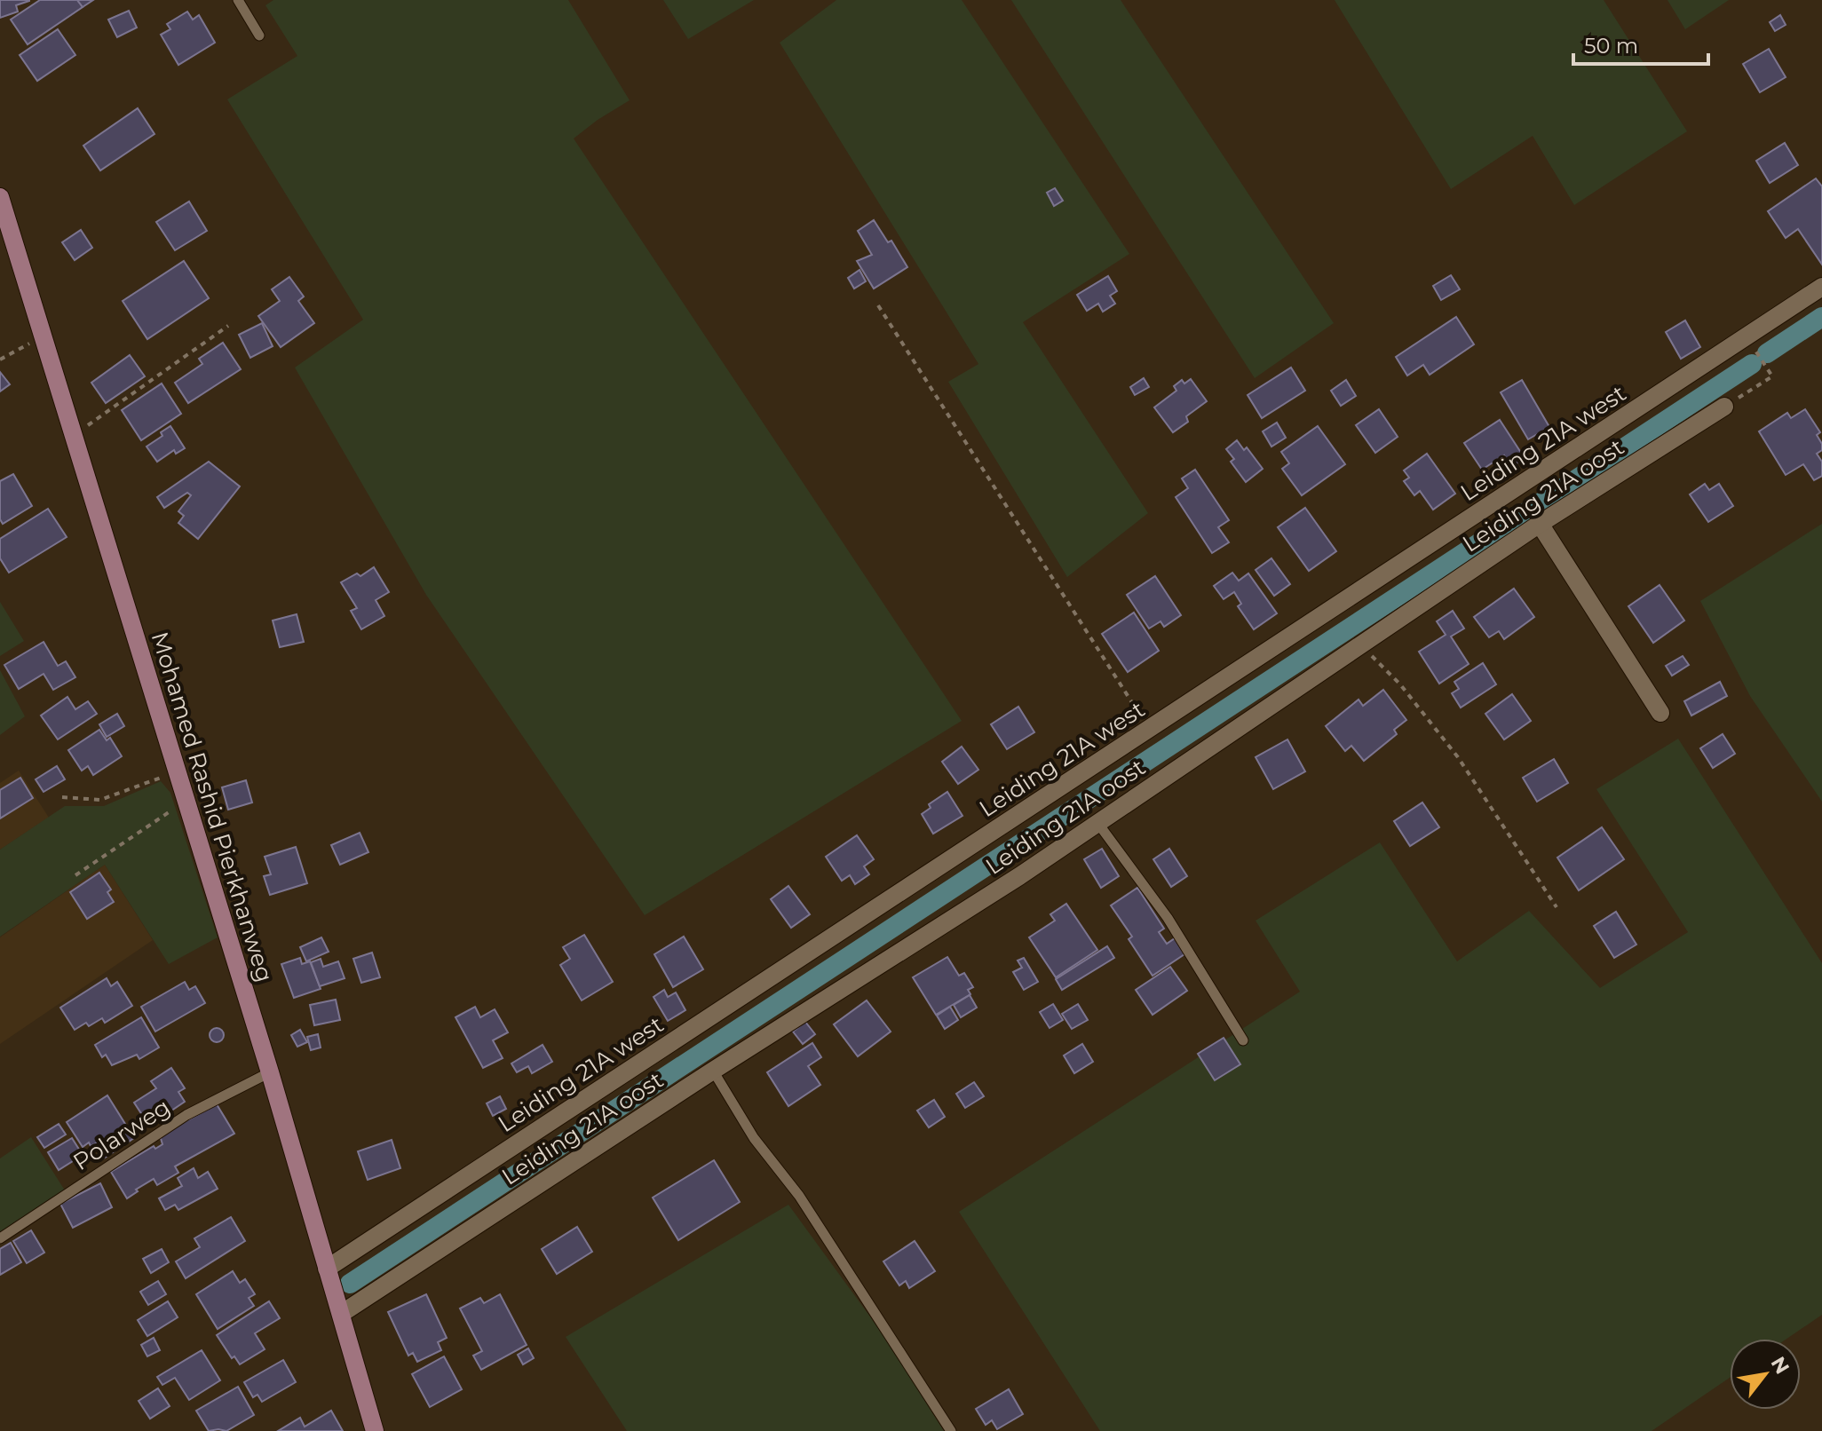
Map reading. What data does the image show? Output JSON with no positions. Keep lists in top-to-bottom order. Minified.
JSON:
{"streets":{"street":["Leiding 21A west","Leiding 21A oost","Mohamed Rashid Pierkhanweg"],"lane":["Polarweg"]},"crossings":[["Leiding 21A west","Mohamed Rashid Pierkhanweg"],["Leiding 21A oost","Mohamed Rashid Pierkhanweg"],["Mohamed Rashid Pierkhanweg","Polarweg"]],"scale_bar":"50 m","north":"top right"}
